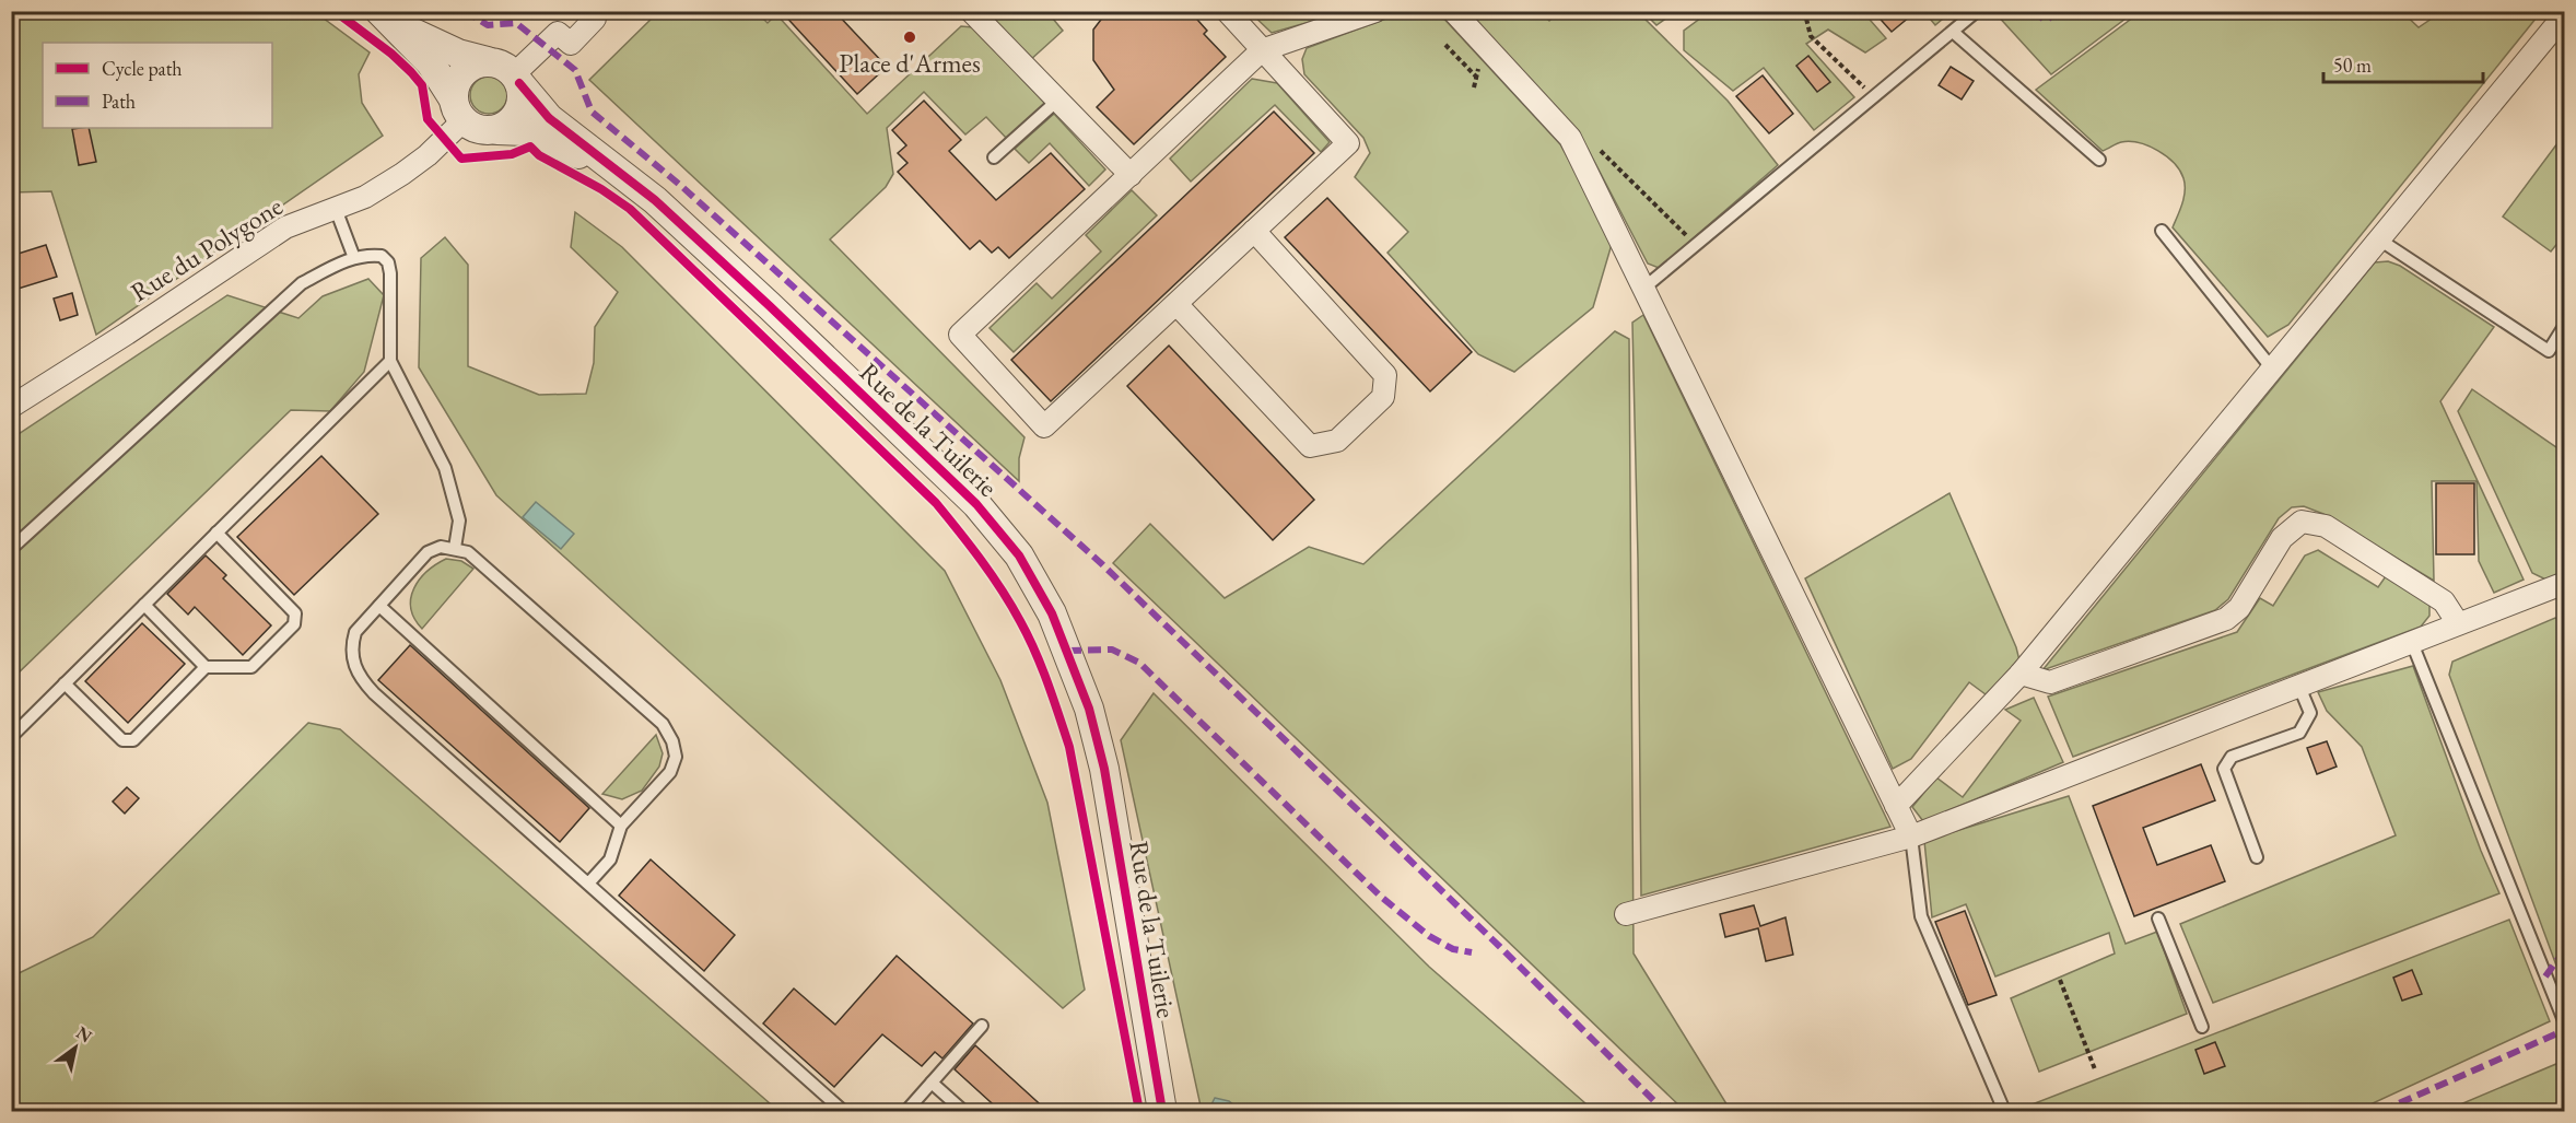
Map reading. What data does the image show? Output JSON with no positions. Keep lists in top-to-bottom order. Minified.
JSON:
{"streets":{"street":["Rue du Polygone","Rue de la Tuilerie"]},"crossings":[["Rue du Polygone","Rue de la Tuilerie"]],"places":["Place d'Armes"],"legend":["Cycle path","Path"],"scale_bar":"50 m","north":"top right"}
